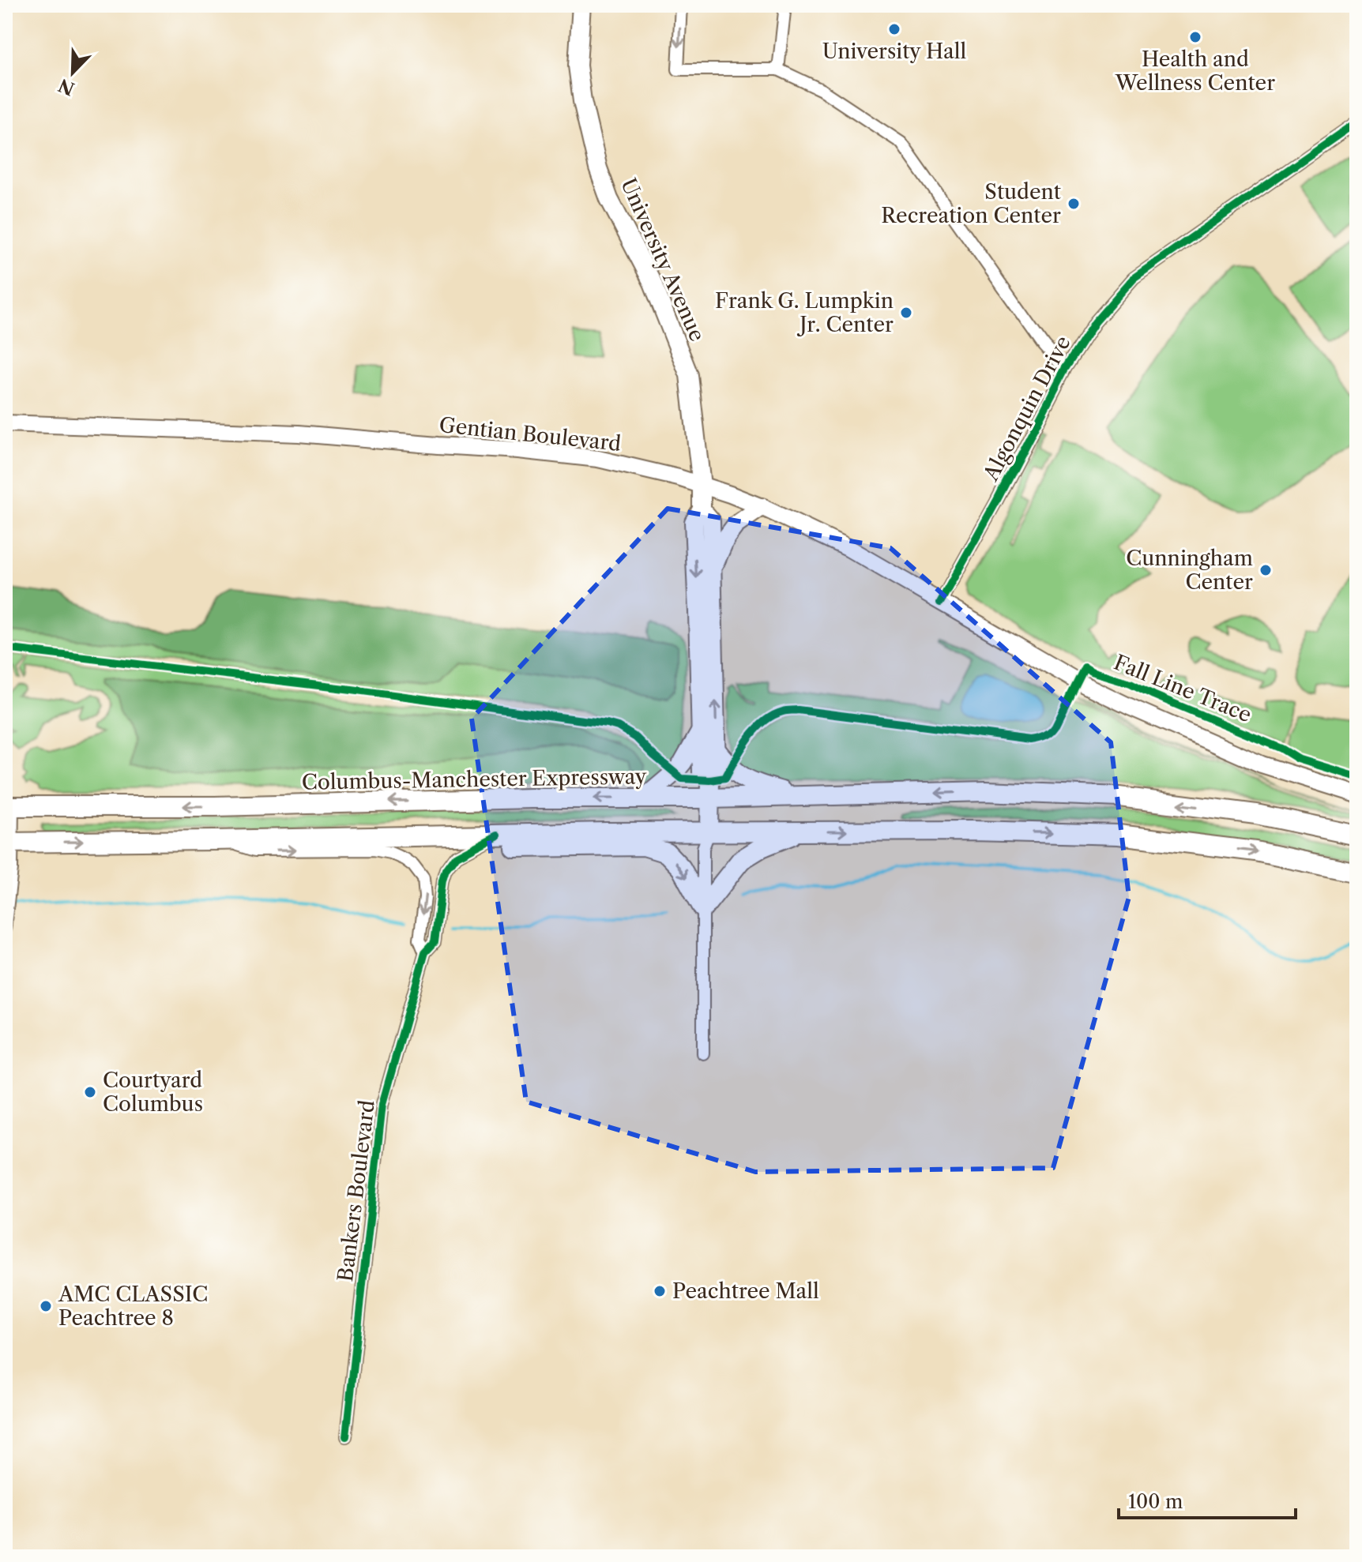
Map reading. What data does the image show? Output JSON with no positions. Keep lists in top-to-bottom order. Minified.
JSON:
{"streets":{"highway":["Columbus-Manchester Expressway"],"main road":["University Avenue","Gentian Boulevard"],"street":["Algonquin Drive","Bankers Boulevard"],"cycle path":["Fall Line Trace"]},"crossings":[["University Avenue","Gentian Boulevard"],["University Avenue","Columbus-Manchester Expressway"],["Algonquin Drive","Gentian Boulevard"]],"places":["University Hall","Health and Wellness Center","Student Recreation Center","Frank G. Lumpkin Jr. Center","Cunningham Center","Courtyard Columbus","Peachtree Mall","AMC CLASSIC Peachtree 8"],"scale_bar":"100 m","north":"bottom left"}
